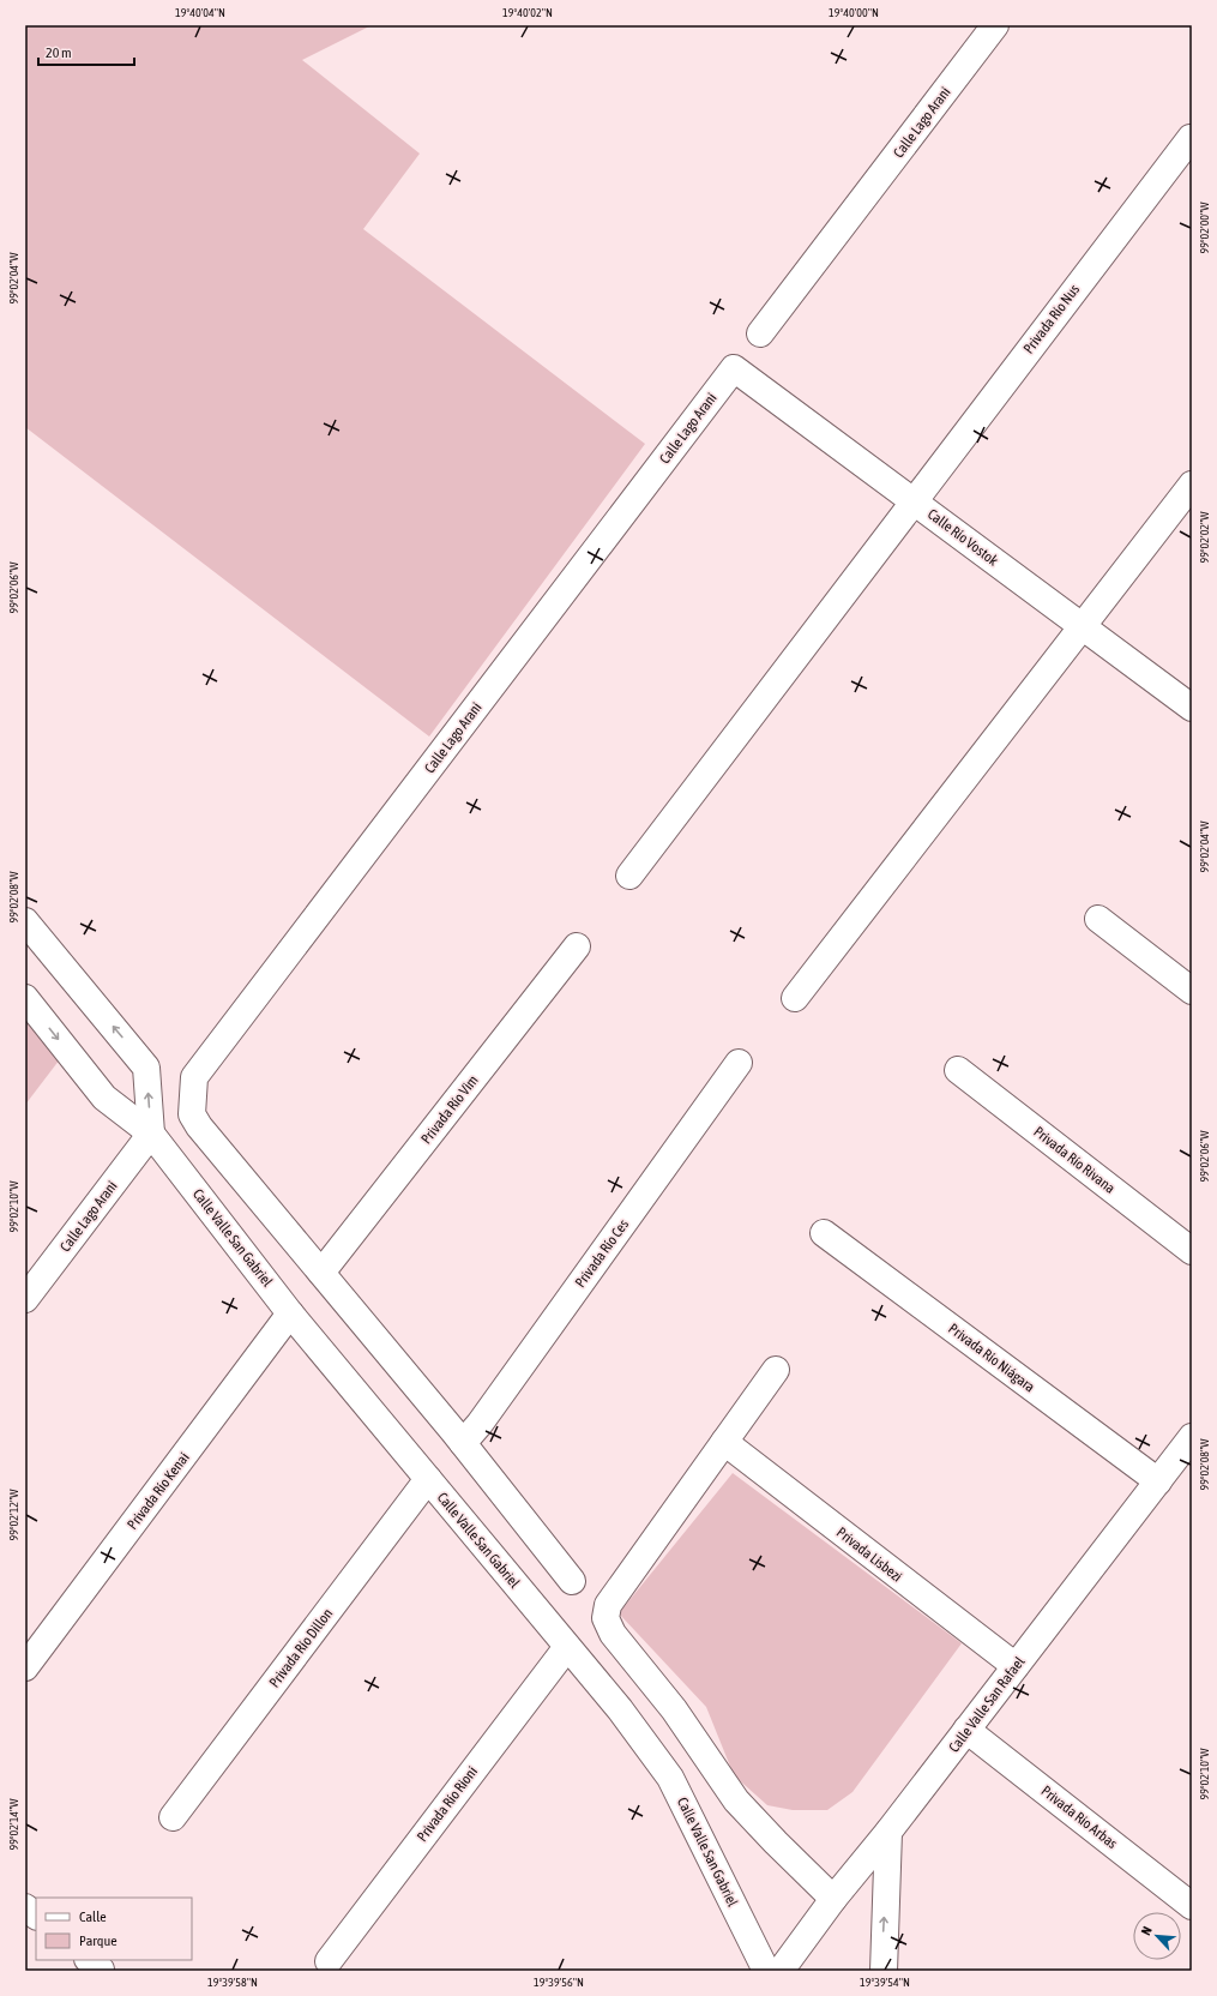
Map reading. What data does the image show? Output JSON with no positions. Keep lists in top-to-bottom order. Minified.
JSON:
{"streets":{"street":["Calle Lago Arani","Privada Río Nus","Calle Río Vostok","Privada Río Vim","Privada Río Rivana","Calle Valle San Gabriel","Privada Río Ces","Privada Río Niágara","Privada Río Kenai","Privada Lisbezi","Privada Río Dillon","Calle Valle San Rafael","Privada Río Rioni","Privada Río Arbas"]},"crossings":[["Calle Lago Arani","Calle Río Vostok"],["Calle Lago Arani","Privada Río Vim"],["Calle Lago Arani","Calle Valle San Gabriel"],["Privada Río Nus","Calle Río Vostok"],["Calle Valle San Gabriel","Privada Río Kenai"],["Calle Valle San Gabriel","Privada Río Dillon"],["Calle Valle San Gabriel","Privada Río Rioni"],["Privada Río Niágara","Calle Valle San Rafael"],["Privada Lisbezi","Calle Valle San Rafael"],["Calle Valle San Rafael","Privada Río Arbas"]],"legend":["Calle","Parque"],"scale_bar":"20 m","north":"top left","coordinates":["19°40'04\"N","19°40'02\"N","19°40'00\"N","99°02'00\"W","99°02'04\"W","99°02'02\"W","99°02'06\"W","99°02'08\"W","99°02'10\"W","99°02'12\"W","99°02'14\"W","19°39'58\"N","19°39'56\"N","19°39'54\"N"]}
